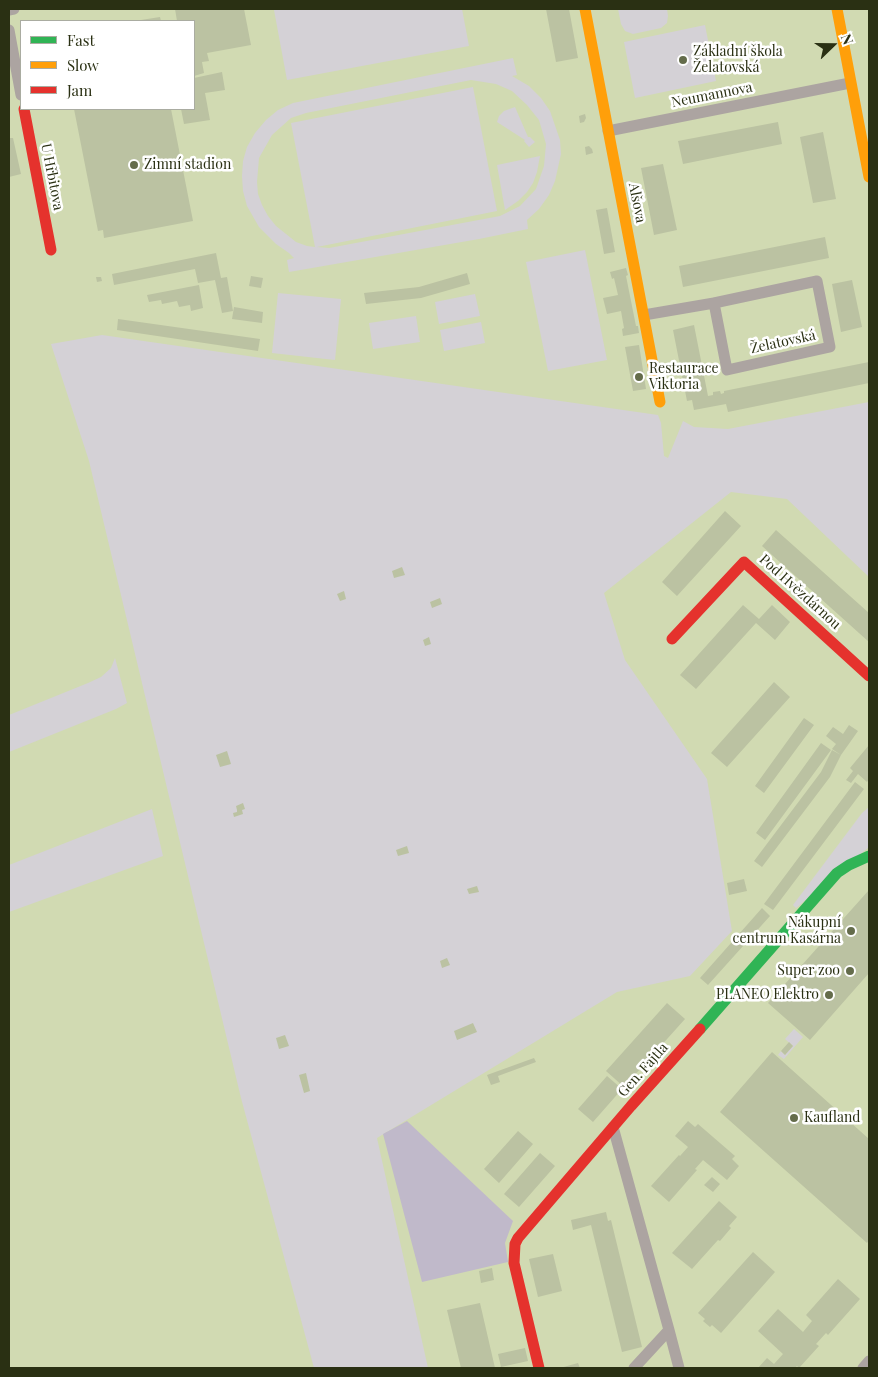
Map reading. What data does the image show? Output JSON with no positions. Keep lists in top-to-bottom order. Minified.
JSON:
{"streets":{"street":["Neumannova","U Hřbitova","Alšova","Želatovská","Pod Hvězdárnou","Gen. Fajtla"]},"crossings":[["Neumannova","Alšova"],["Alšova","Želatovská"]],"places":["Základní škola Želatovská","Zimní stadion","Restaurace Viktoria","Nákupní centrum Kasárna","Super zoo","PLANEO Elektro","Kaufland"],"legend":["Fast","Slow","Jam"],"north":"right"}
